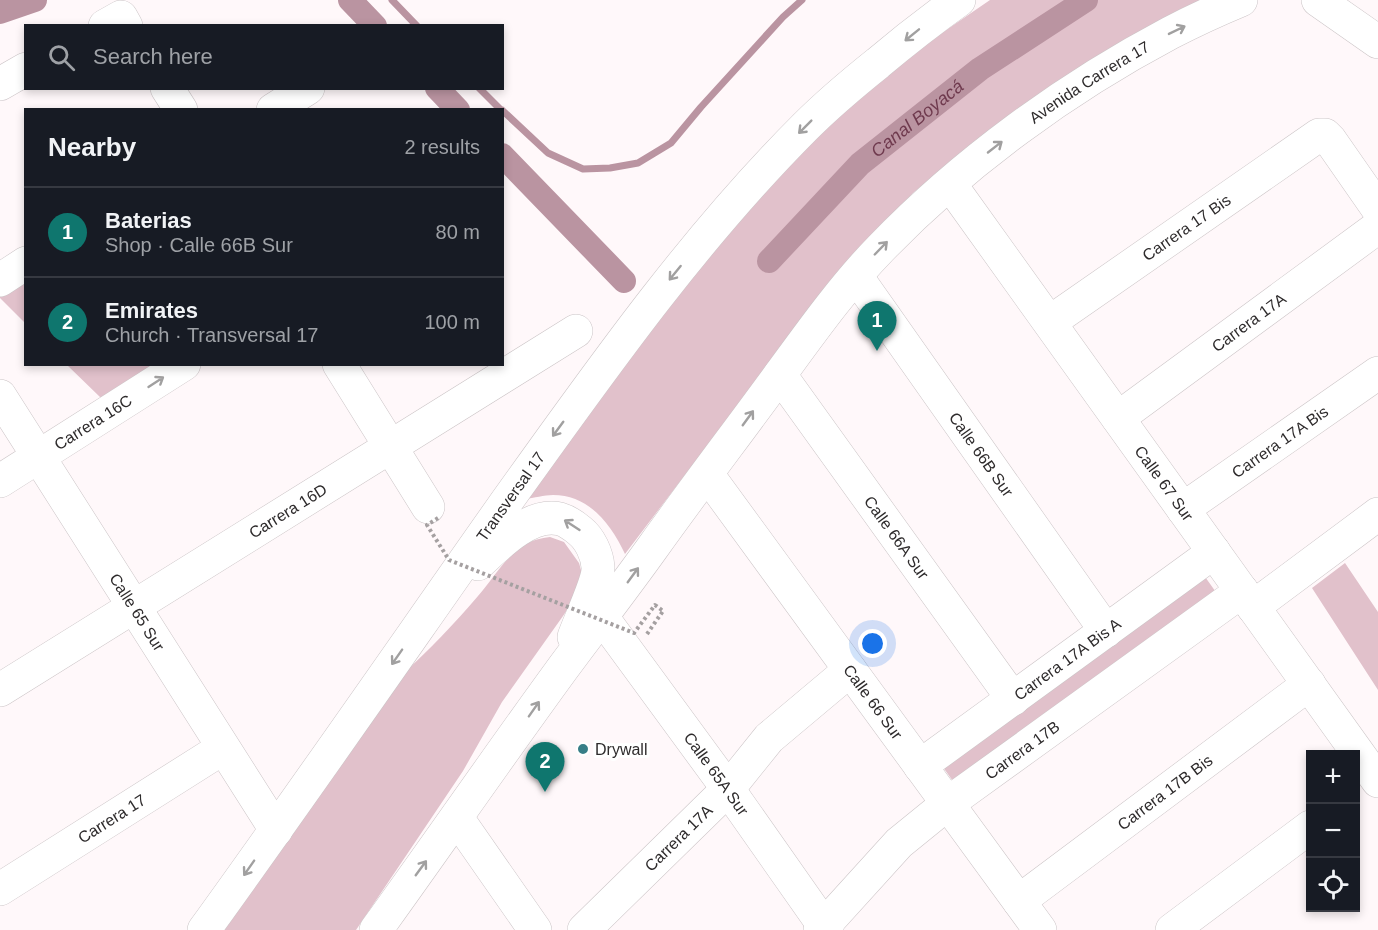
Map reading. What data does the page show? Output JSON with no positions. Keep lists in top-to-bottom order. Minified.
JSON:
{"streets":{"main road":["Avenida Carrera 17","Carrera 17 Bis","Carrera 17A","Carrera 16C","Carrera 17A Bis","Calle 66B Sur","Calle 67 Sur","Transversal 17","Carrera 16D","Calle 66A Sur","Calle 65 Sur","Carrera 17A Bis A","Calle 66 Sur","Carrera 17B","Calle 65A Sur","Carrera 17B Bis","Carrera 17"]},"crossings":[["Avenida Carrera 17","Calle 67 Sur"],["Carrera 17 Bis","Calle 67 Sur"],["Carrera 17A","Calle 67 Sur"],["Carrera 17A","Calle 66 Sur"],["Carrera 17A","Calle 65A Sur"],["Carrera 16C","Calle 65 Sur"],["Carrera 17A Bis","Calle 67 Sur"],["Calle 66B Sur","Carrera 17A Bis A"],["Calle 67 Sur","Carrera 17A Bis A"],["Calle 67 Sur","Carrera 17B"],["Calle 67 Sur","Carrera 17B Bis"],["Transversal 17","Calle 65 Sur"],["Carrera 16D","Calle 65 Sur"],["Calle 66A Sur","Carrera 17A Bis A"],["Calle 65 Sur","Carrera 17"],["Carrera 17A Bis A","Calle 66 Sur"],["Calle 66 Sur","Carrera 17B"],["Calle 66 Sur","Carrera 17B Bis"],["Carrera 17B","Calle 65A Sur"]],"one_way":["Avenida Carrera 17","Carrera 16C"],"water":["Canal Boyacá"],"places":["Drywall"],"page":{"search":"Search here","heading":["Nearby","2 results"],"list":[{"mark":"1","name":"Baterias","note":"Shop · Calle 66B Sur","value":"80 m"},{"mark":"2","name":"Emirates","note":"Church · Transversal 17","value":"100 m"}],"pins":["1","2"],"map_buttons":["+","−"]}}
